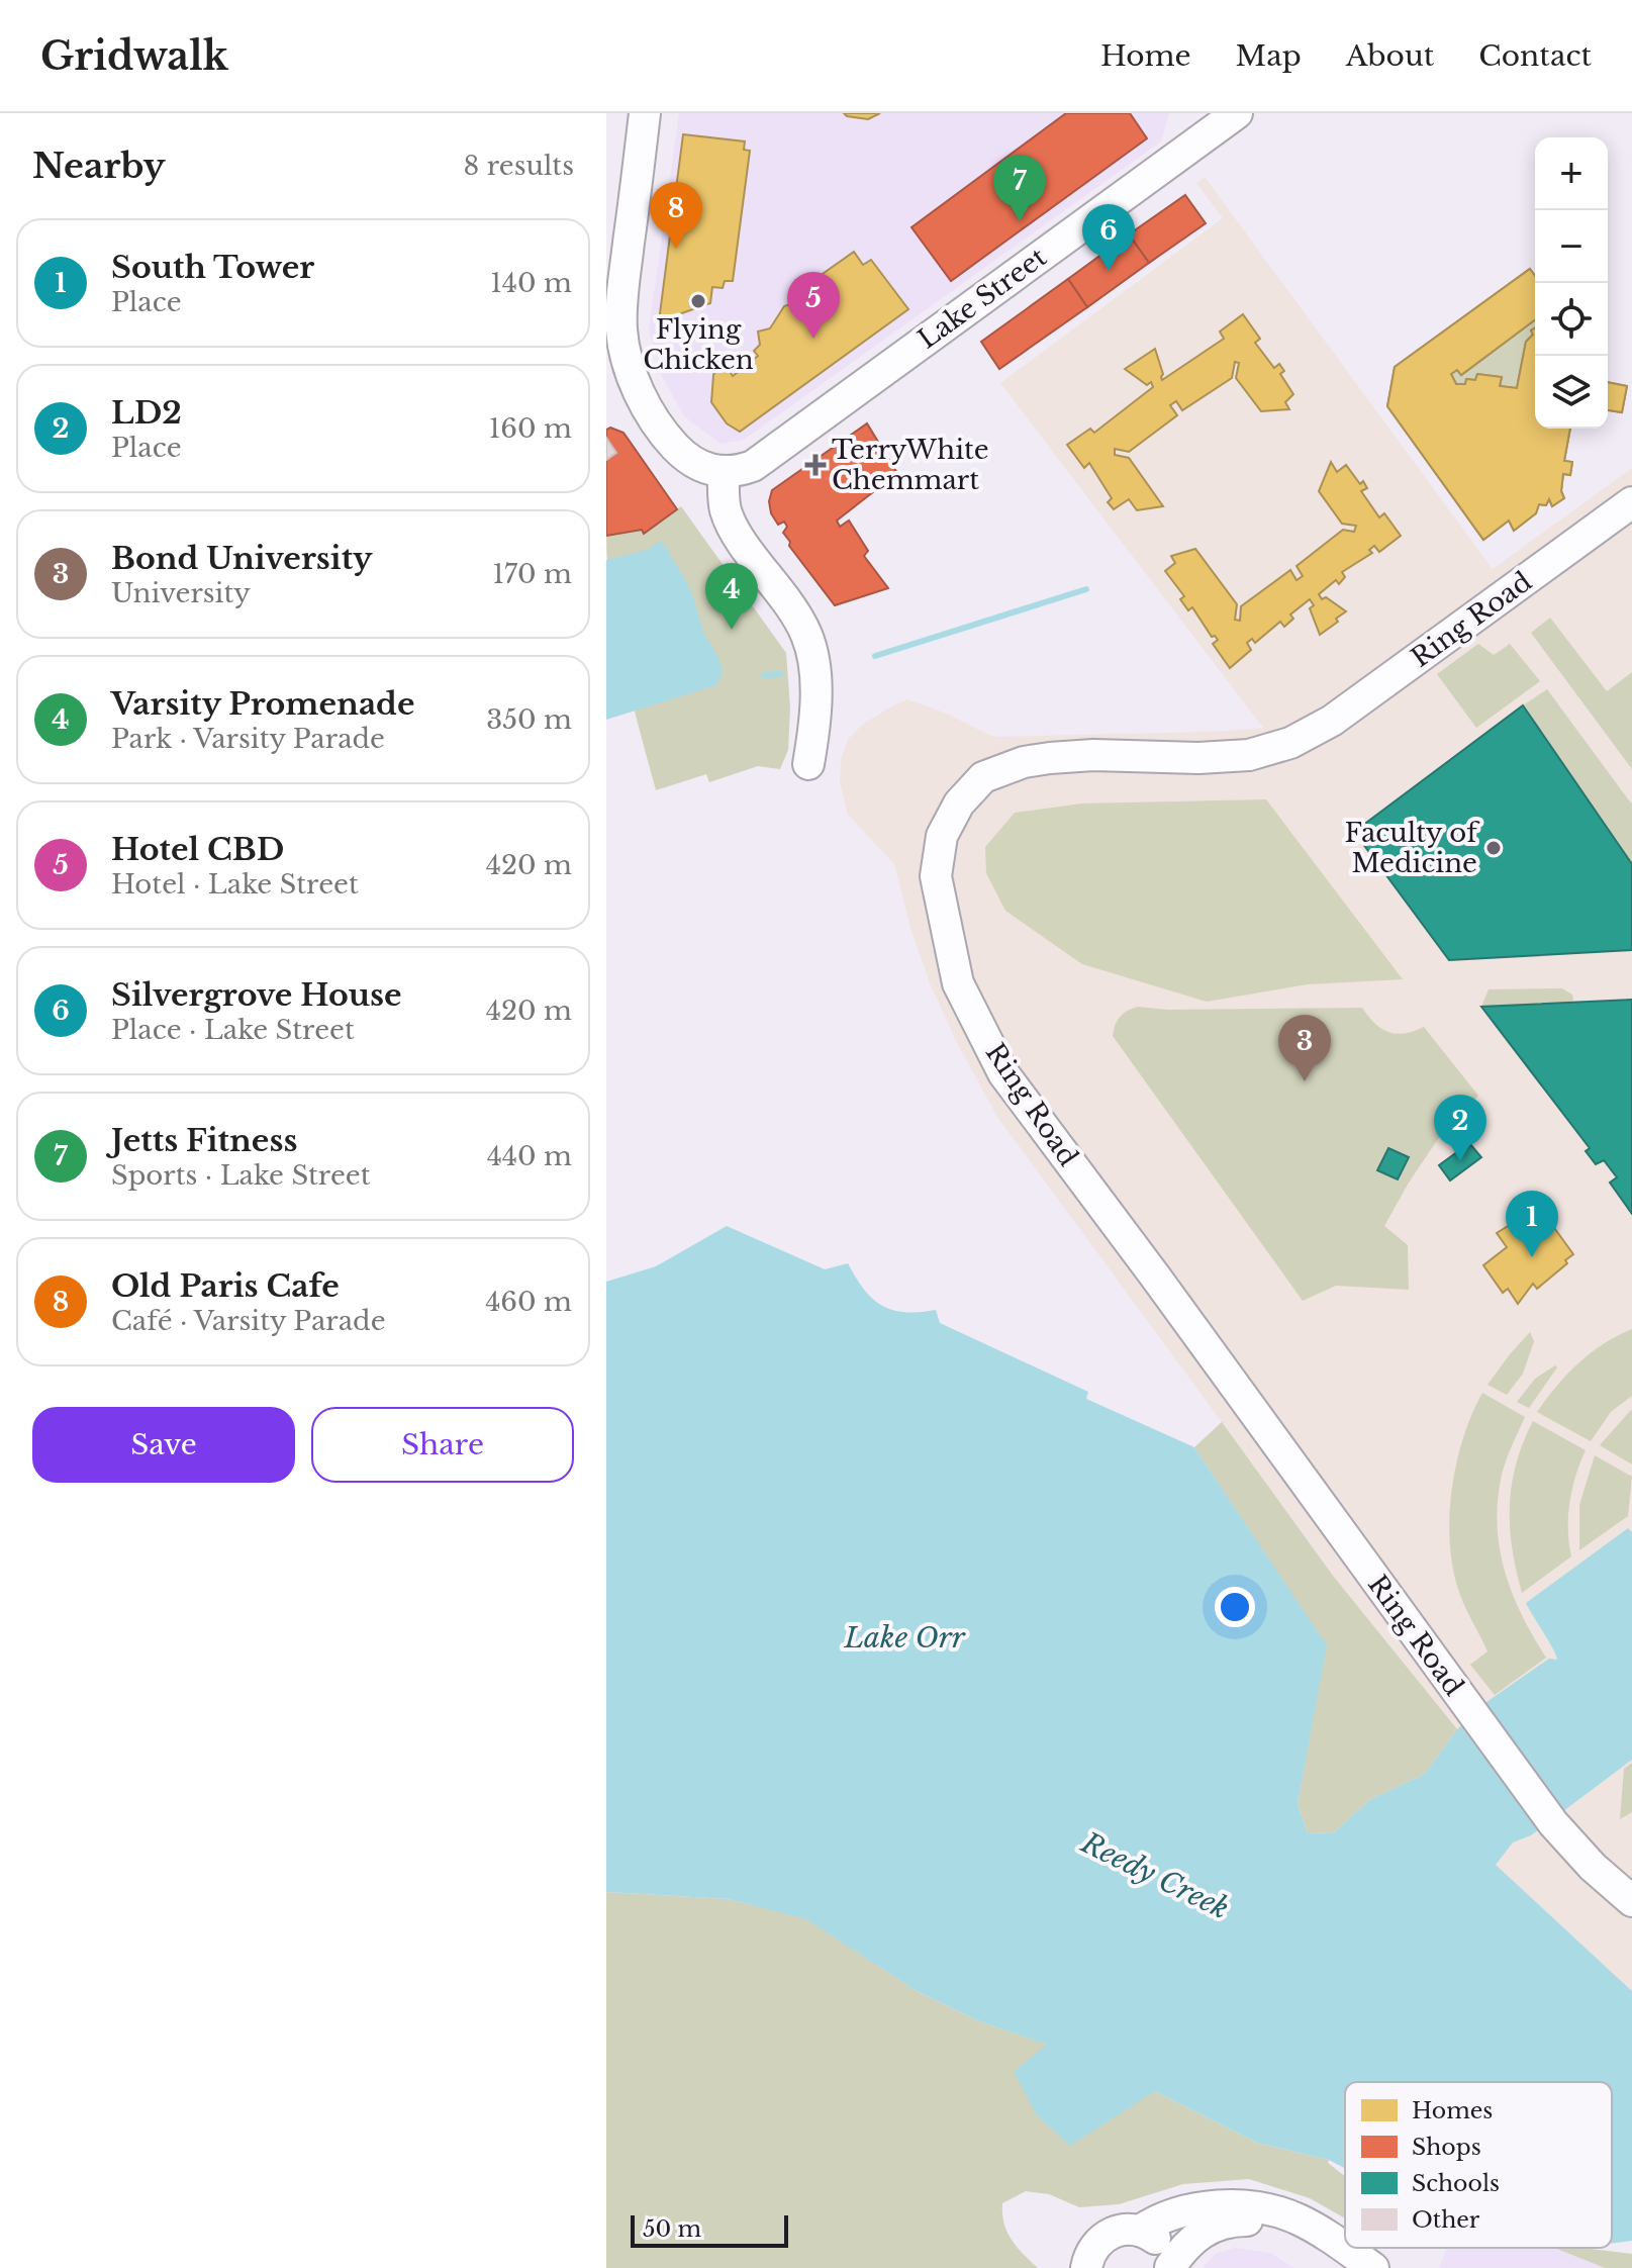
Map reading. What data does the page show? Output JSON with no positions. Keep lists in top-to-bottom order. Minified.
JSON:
{"streets":{"street":["Lake Street","Ring Road"]},"water":["Lake Orr","Reedy Creek"],"places":{"other":["Flying Chicken","Faculty of Medicine"],"health":["TerryWhite Chemmart"]},"legend":["Homes","Shops","Schools","Other"],"scale_bar":"50 m","page":{"header":"Gridwalk","nav":["Home","Map","About","Contact"],"heading":["Nearby","8 results"],"map_buttons":["+","−"],"pins":["7","8","6","5","4","3","2","1"],"list":[{"mark":"1","name":"South Tower","note":"Place","value":"140 m"},{"mark":"2","name":"LD2","note":"Place","value":"160 m"},{"mark":"3","name":"Bond University","note":"University","value":"170 m"},{"mark":"4","name":"Varsity Promenade","note":"Park · Varsity Parade","value":"350 m"},{"mark":"5","name":"Hotel CBD","note":"Hotel · Lake Street","value":"420 m"},{"mark":"6","name":"Silvergrove House","note":"Place · Lake Street","value":"420 m"},{"mark":"7","name":"Jetts Fitness","note":"Sports · Lake Street","value":"440 m"},{"mark":"8","name":"Old Paris Cafe","note":"Café · Varsity Parade","value":"460 m"}],"buttons":["Save","Share"],"scale":"50 m"}}
